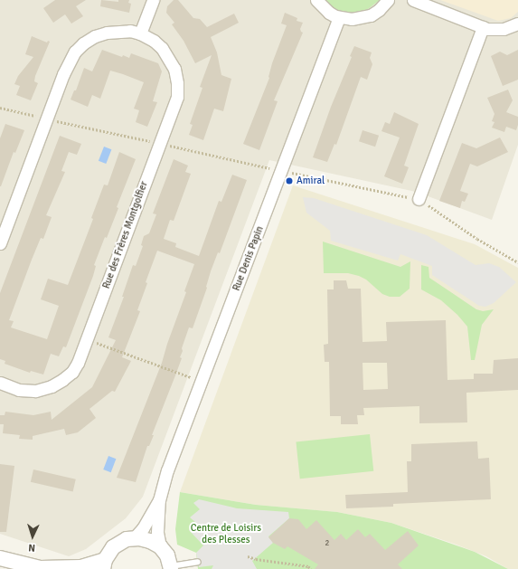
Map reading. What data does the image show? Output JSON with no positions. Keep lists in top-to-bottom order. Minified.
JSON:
{"streets":{"street":["Rue des Frères Montgolfier","Rue Denis Papin"]},"parks":["Centre de Loisirs des Plesses"],"places":["Amiral"],"house_numbers":["2"],"north":"bottom"}
